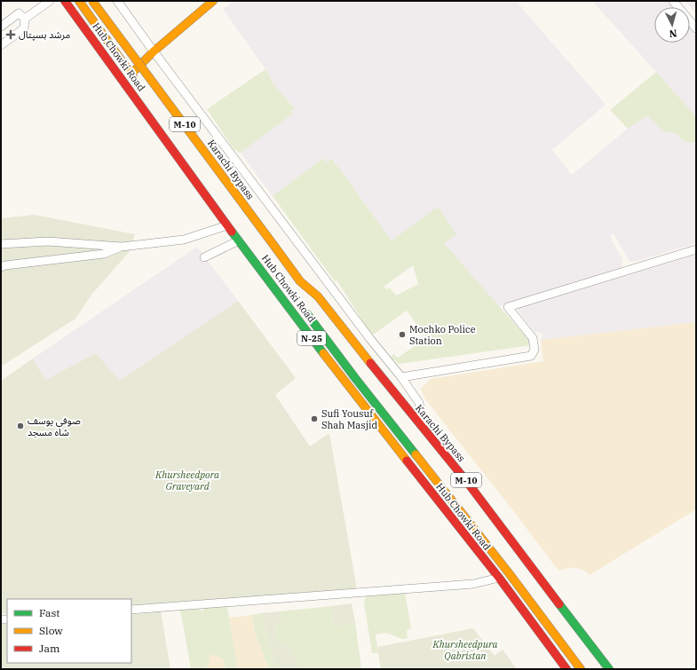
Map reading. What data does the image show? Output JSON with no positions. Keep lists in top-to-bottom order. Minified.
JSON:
{"streets":{"main road":["Hub Chowki Road","M-10","Karachi Bypass","N-25"]},"parks":["Khursheedpora Graveyard","Khursheedpura Qabristan"],"places":{"health":["مرشد ہسپتال"],"other":["Mochko Police Station","Sufi Yousuf Shah Masjid","صوفی یوسف شاہ مسجد"]},"legend":["Fast","Slow","Jam"],"north":"bottom"}
